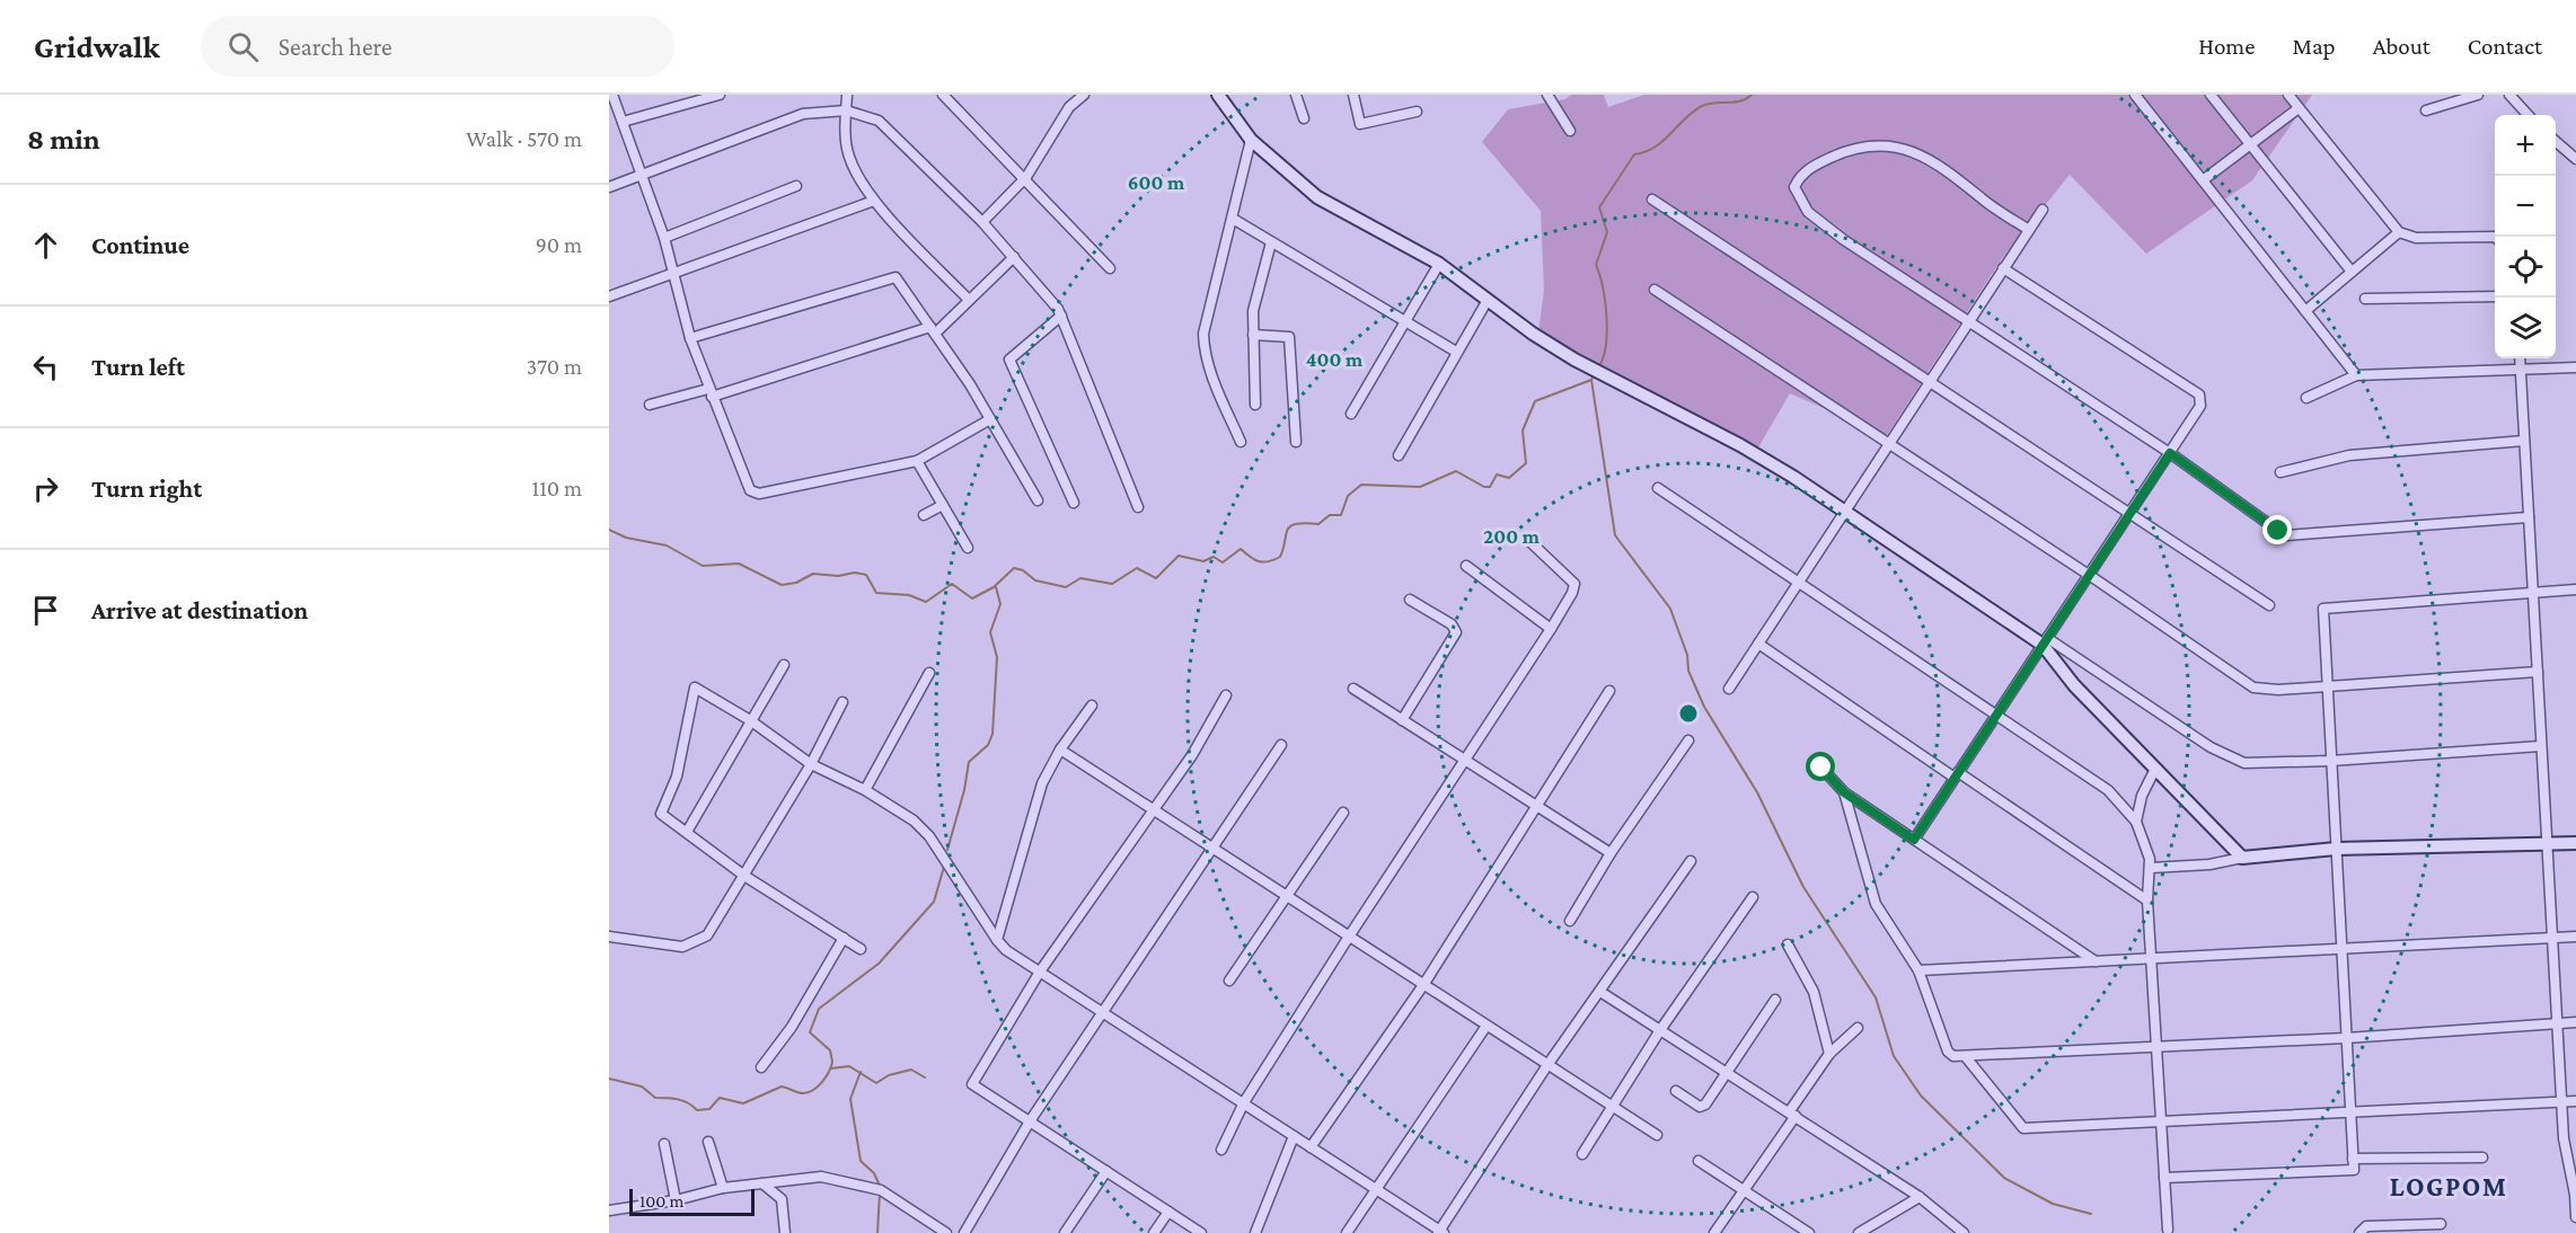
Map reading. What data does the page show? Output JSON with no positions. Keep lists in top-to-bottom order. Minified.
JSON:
{"districts":["LOGPOM"],"scale_bar":"100 m","page":{"header":"Gridwalk","search":"Search here","nav":["Home","Map","About","Contact"],"heading":["8 min","Walk · 570 m"],"map_buttons":["+","−"],"list":[["Continue","90 m"],["Turn left","370 m"],["Turn right","110 m"],"Arrive at destination"],"scale":"100 m"},"rings":["600 m","400 m","200 m"]}
